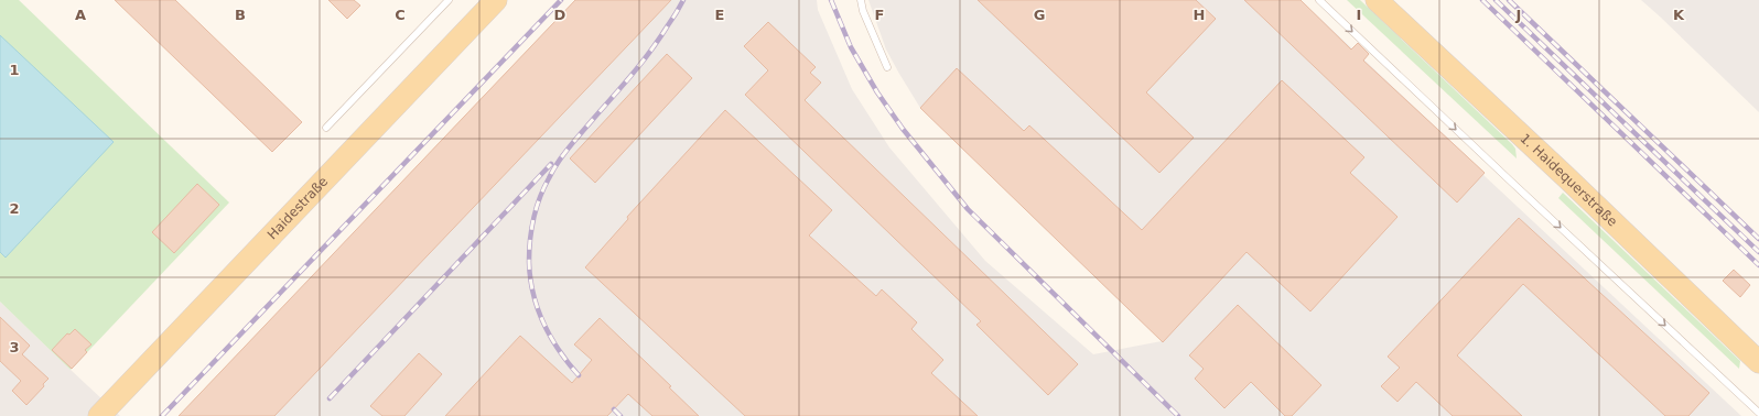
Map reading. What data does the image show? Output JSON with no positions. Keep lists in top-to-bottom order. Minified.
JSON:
{"streets":{"main road":["1. Haidequerstraße","Haidestraße"]},"grid":{"columns":["A","B","C","D","E","F","G","H","I","J","K"],"rows":["1","2","3"]}}
